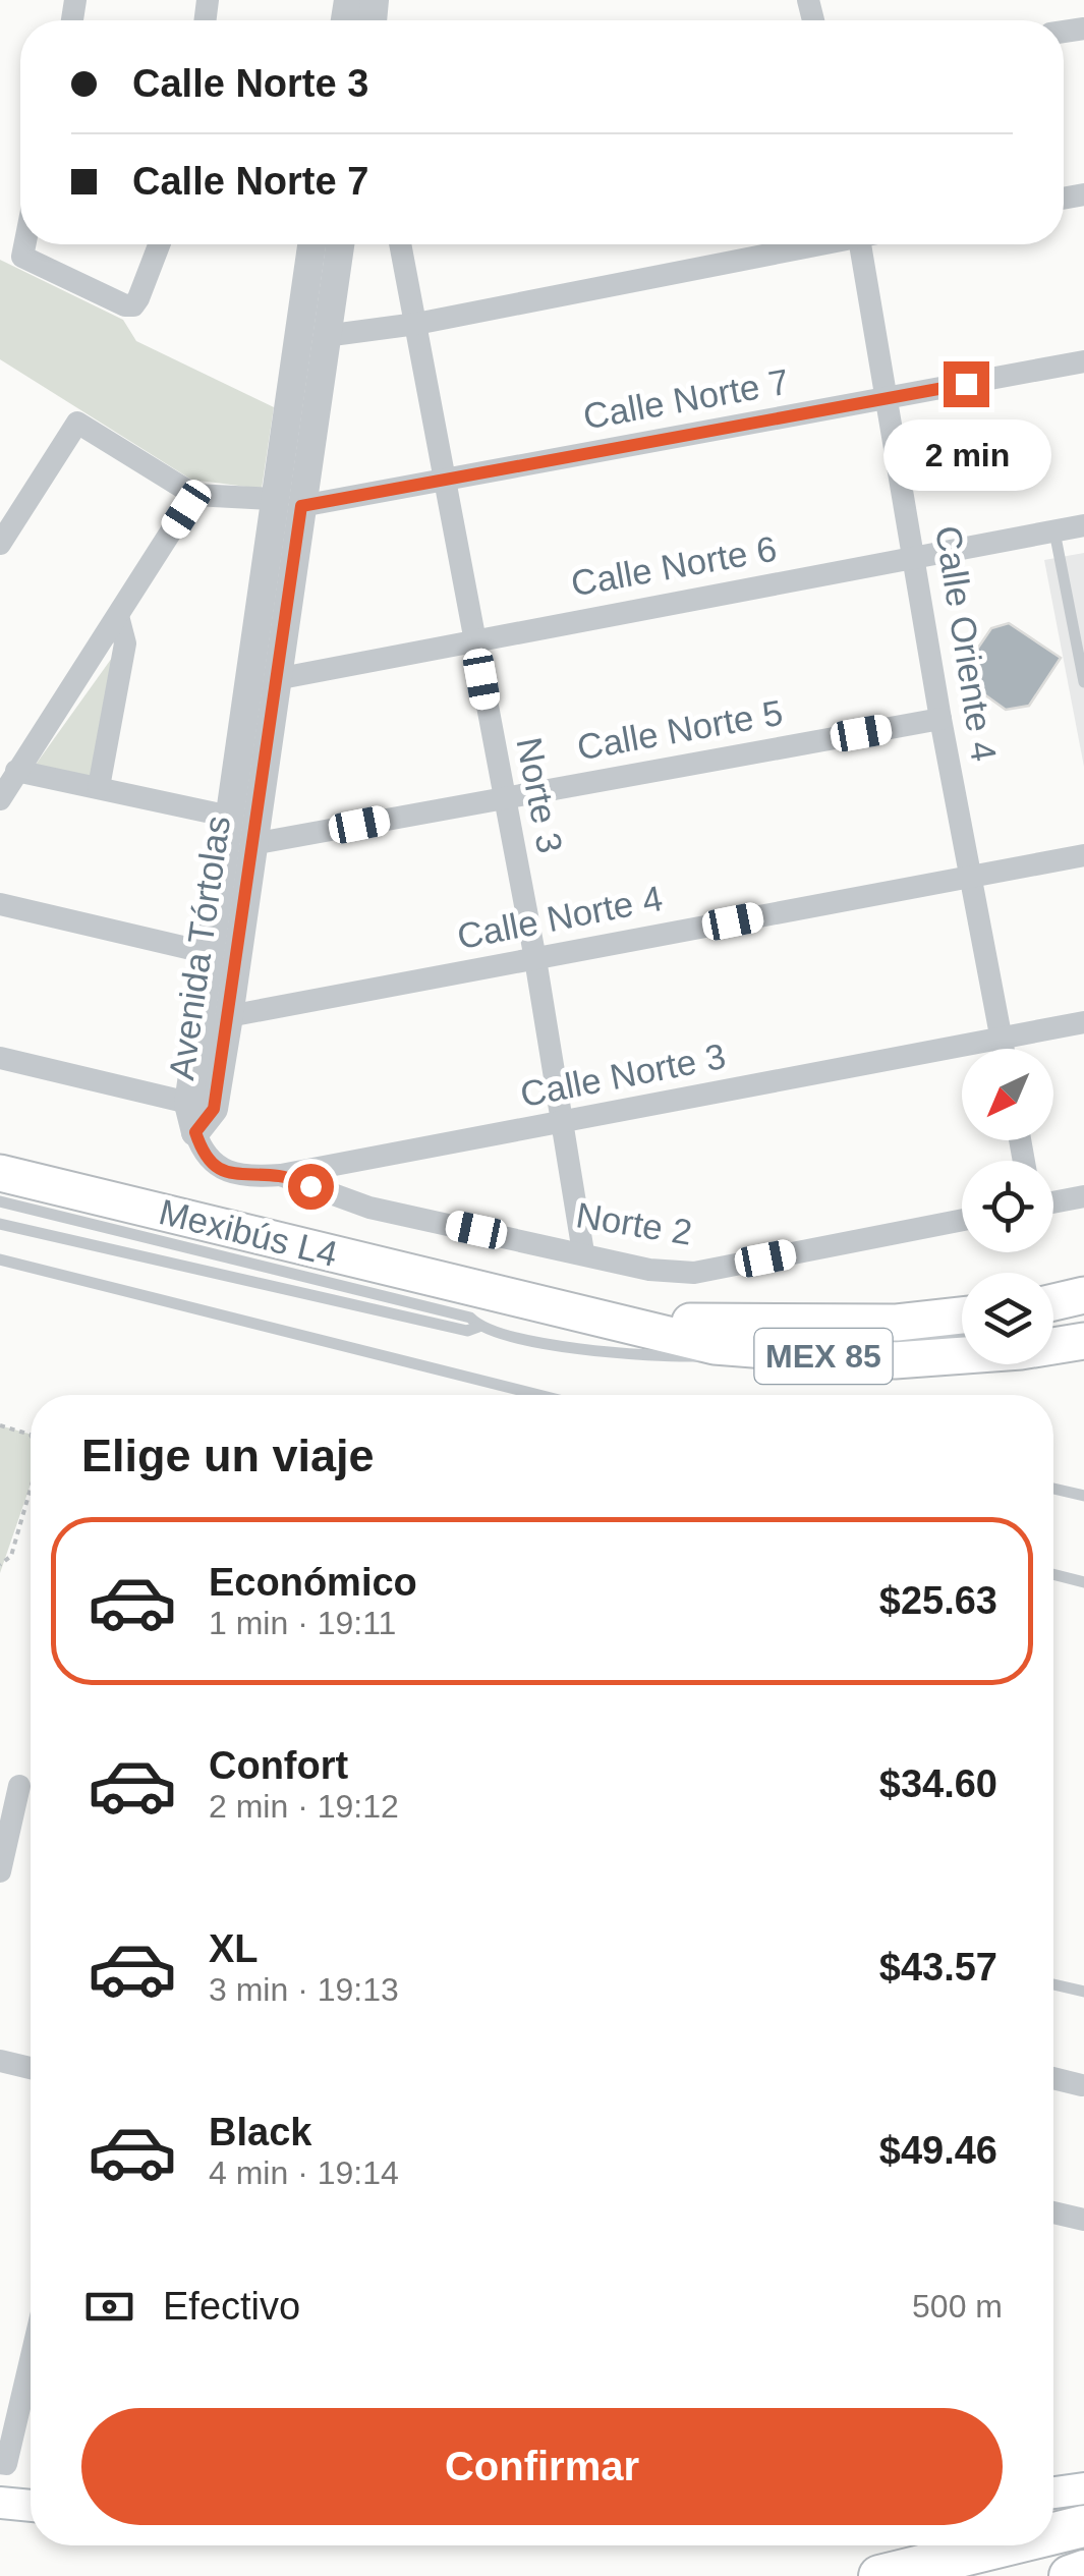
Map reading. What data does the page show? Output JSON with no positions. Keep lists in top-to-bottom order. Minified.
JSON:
{"streets":{"main road":["MEX 85"],"street":["Calle Norte 7","Calle Norte 6","Calle Oriente 4","Calle Norte 5","Norte 3","Calle Norte 4","Avenida Tórtolas","Calle Norte 3","Norte 2"],"lane":["Mexibús L4"]},"crossings":[["Calle Norte 7","Calle Oriente 4"],["Calle Norte 7","Norte 3"],["Calle Norte 7","Avenida Tórtolas"],["Calle Norte 6","Calle Oriente 4"],["Calle Norte 6","Norte 3"],["Calle Norte 6","Avenida Tórtolas"],["Calle Oriente 4","Calle Norte 5"],["Calle Oriente 4","Calle Norte 4"],["Calle Oriente 4","Calle Norte 3"],["Calle Norte 5","Norte 3"],["Calle Norte 5","Avenida Tórtolas"],["Norte 3","Calle Norte 4"],["Norte 3","Calle Norte 3"],["Norte 3","Norte 2"],["Calle Norte 4","Avenida Tórtolas"],["Avenida Tórtolas","Calle Norte 3"],["Calle Norte 3","Norte 2"],["Mexibús L4","MEX 85"]],"north":"bottom left","page":{"banner":["Calle Norte 3","Calle Norte 7"],"bubble":"2 min","heading":"Elige un viaje","list":[{"name":"Económico","note":"1 min · 19:11","value":"$25.63"},{"name":"Confort","note":"2 min · 19:12","value":"$34.60"},{"name":"XL","note":"3 min · 19:13","value":"$43.57"},{"name":"Black","note":"4 min · 19:14","value":"$49.46"}],"pay":["Efectivo","500 m"],"buttons":"Confirmar"}}
